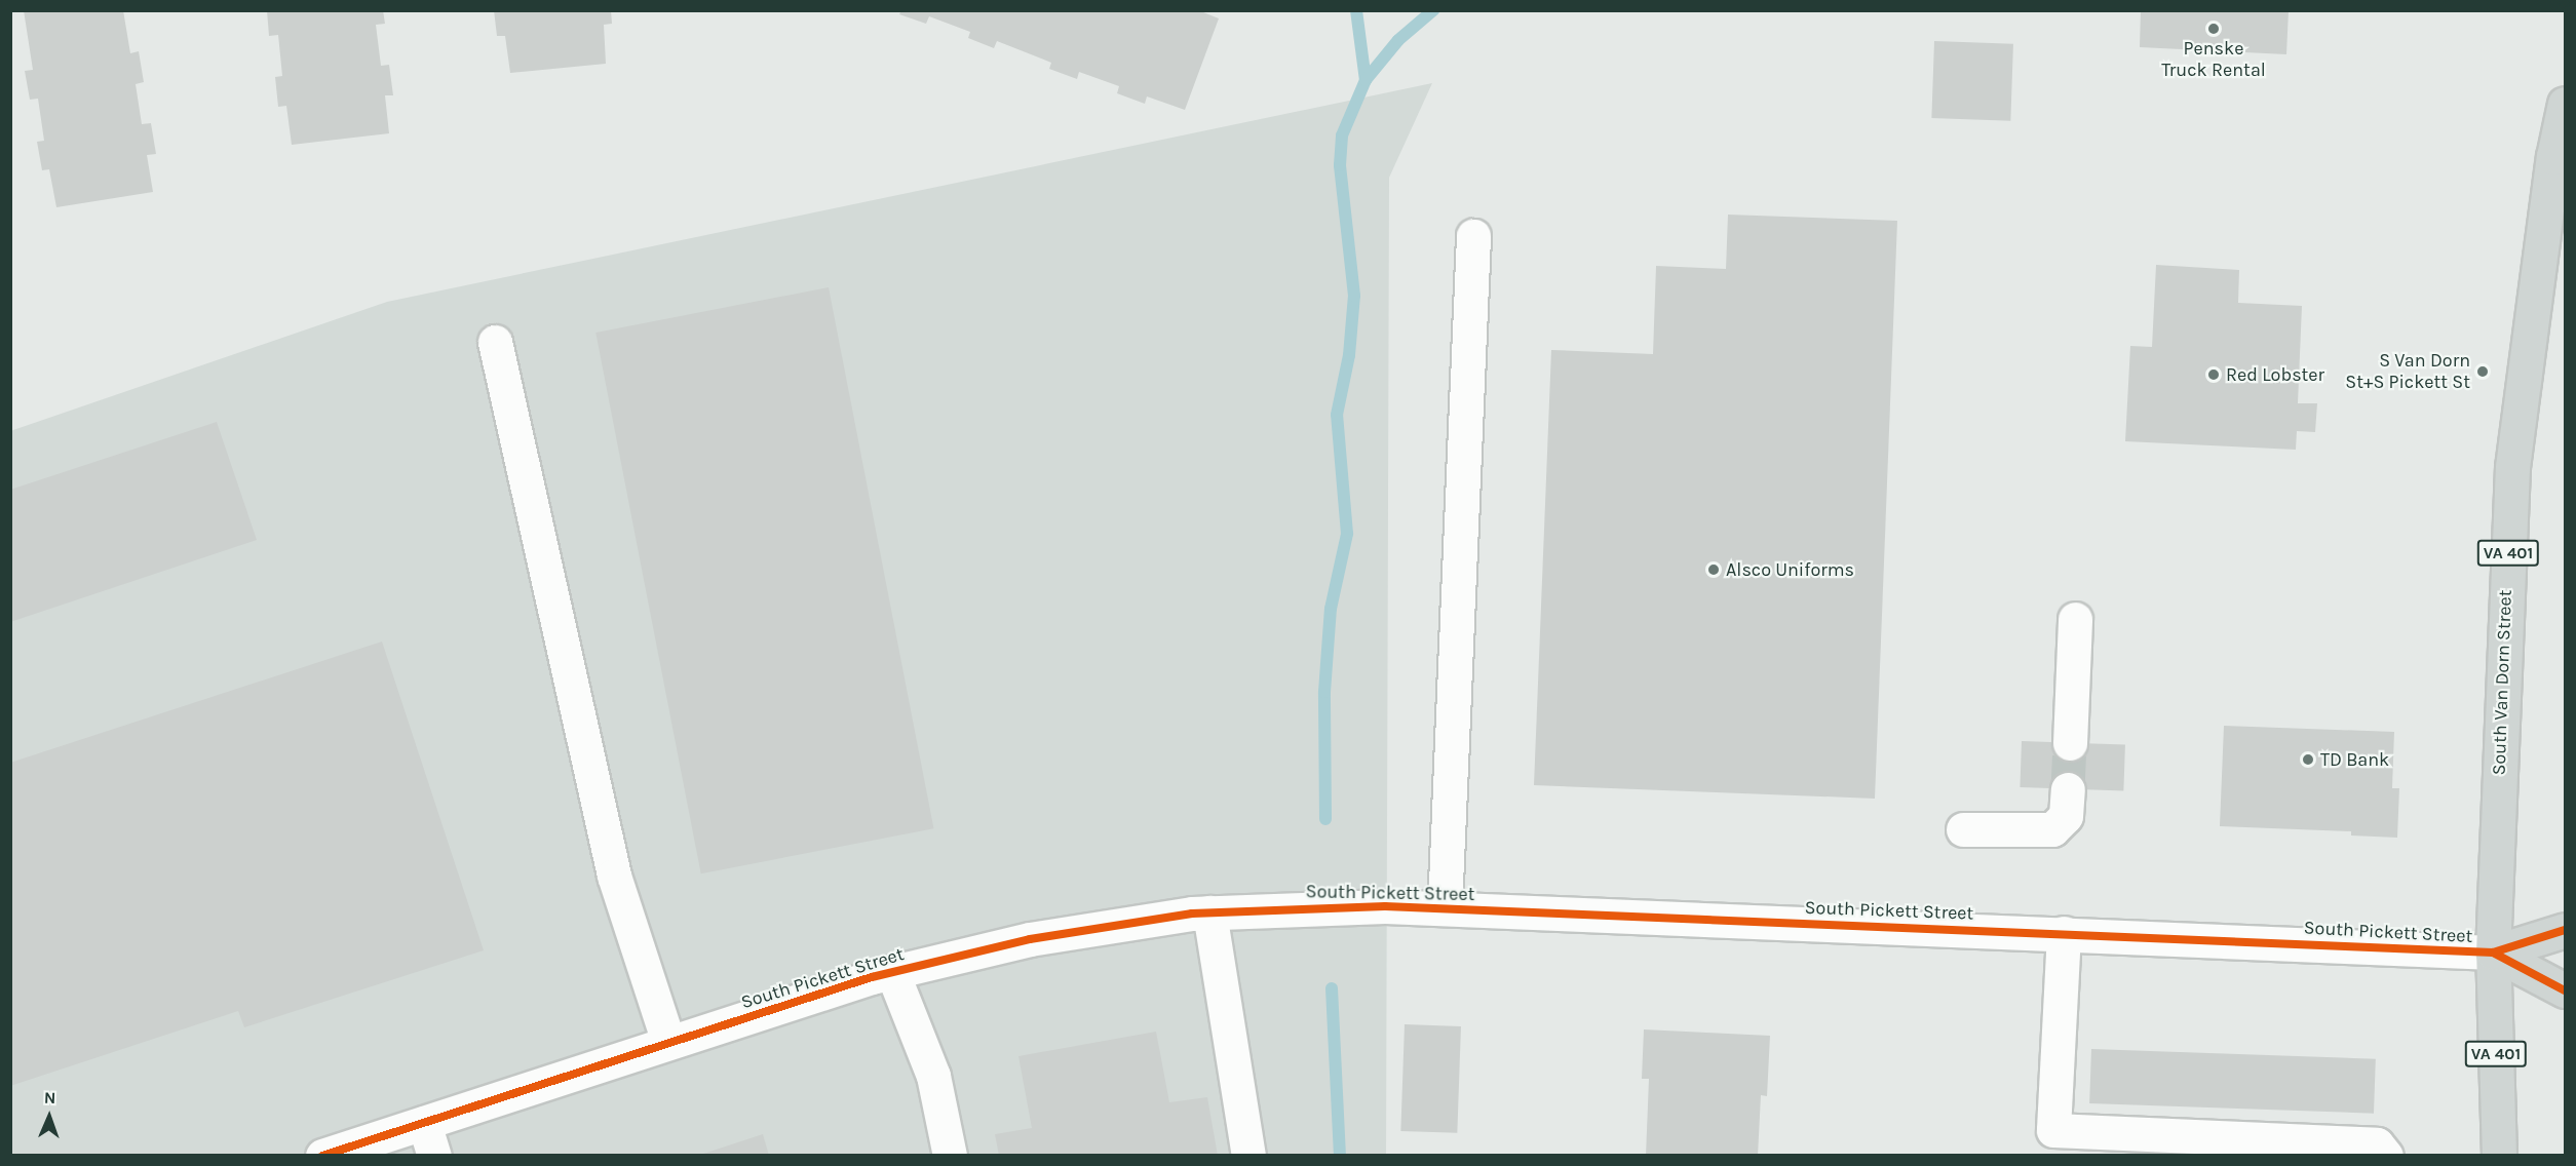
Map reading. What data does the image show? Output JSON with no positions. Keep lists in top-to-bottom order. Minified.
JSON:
{"streets":{"main road":["VA 401","South Van Dorn Street","South Pickett Street"]},"crossings":[["South Van Dorn Street","South Pickett Street"]],"places":["Penske Truck Rental","S Van Dorn St+S Pickett St","Red Lobster","Alsco Uniforms","TD Bank"],"north":"top"}
